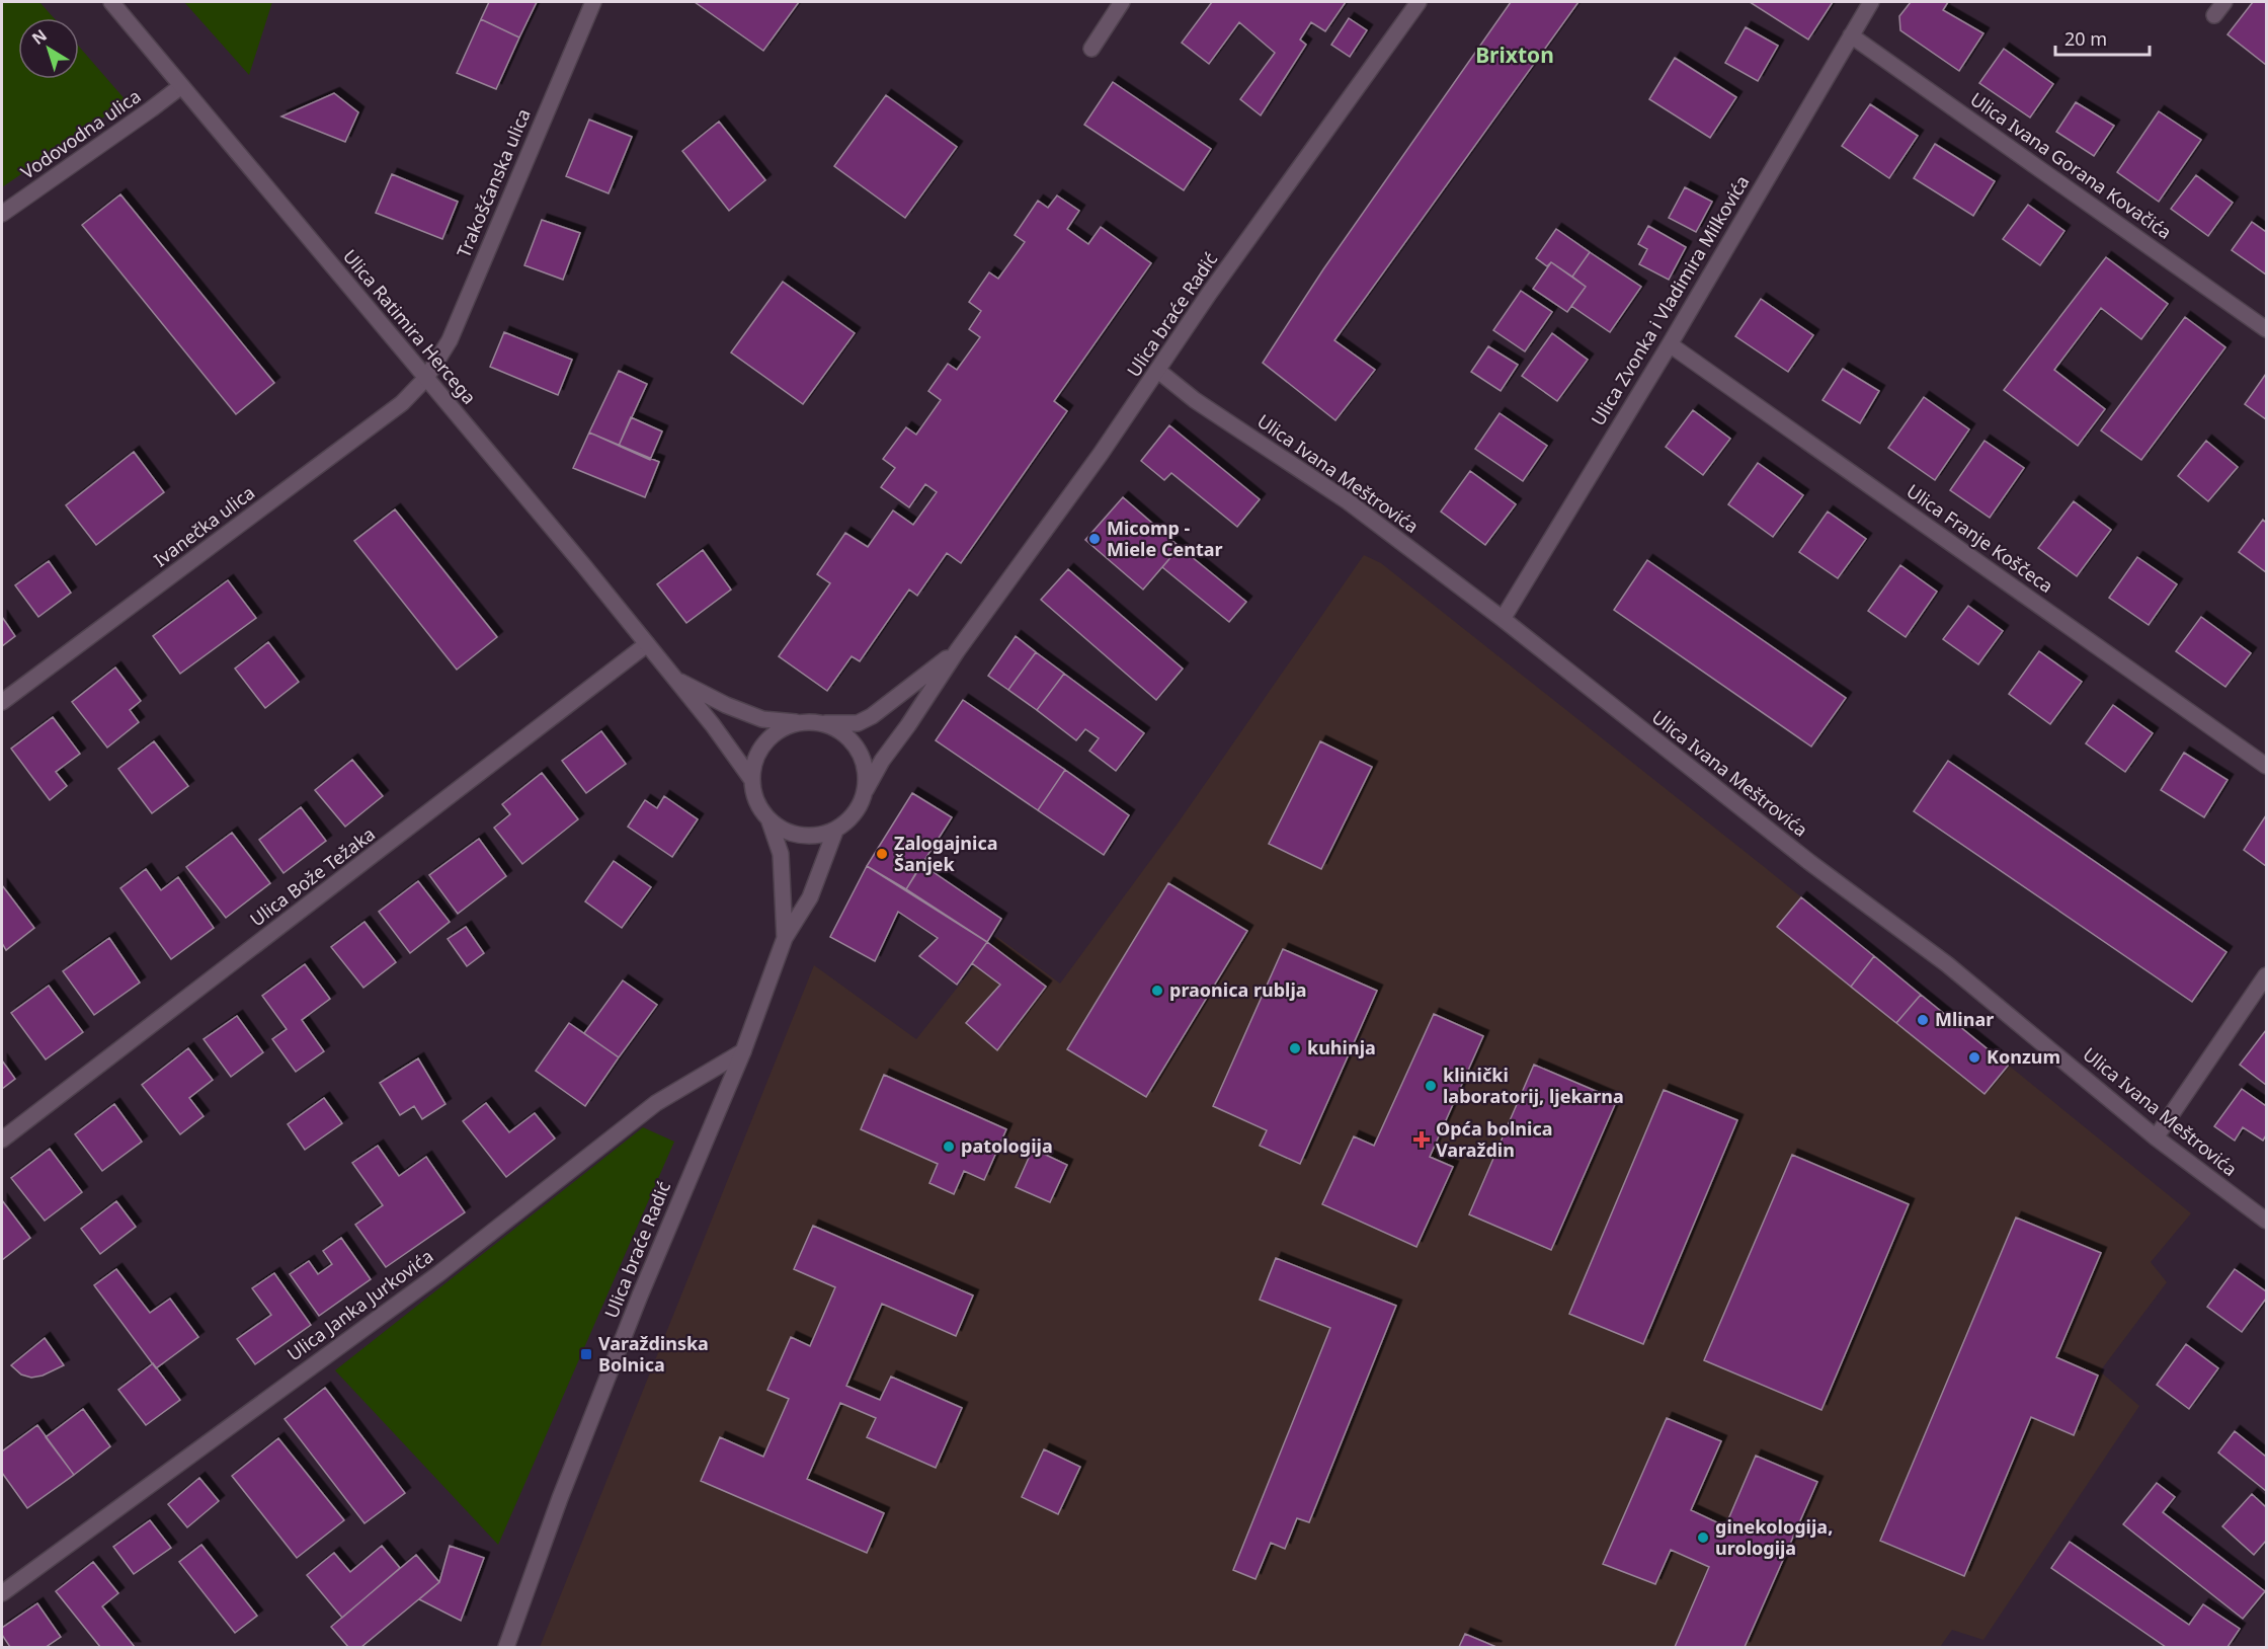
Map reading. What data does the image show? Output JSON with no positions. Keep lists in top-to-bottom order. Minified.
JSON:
{"streets":{"street":["Vodovodna ulica","Ulica Ivana Gorana Kovačića","Trakošćanska ulica","Ulica Zvonka i Vladimira Milkovića","Ulica braće Radić","Ulica Ratimira Hercega","Ulica Ivana Meštrovića","Ivanečka ulica","Ulica Franje Koščeca","Ulica Bože Težaka","Ulica Janka Jurkovića"]},"crossings":[["Vodovodna ulica","Ulica Ratimira Hercega"],["Ulica Ivana Gorana Kovačića","Ulica Zvonka i Vladimira Milkovića"],["Trakošćanska ulica","Ulica Ratimira Hercega"],["Trakošćanska ulica","Ivanečka ulica"],["Ulica Zvonka i Vladimira Milkovića","Ulica Ivana Meštrovića"],["Ulica Zvonka i Vladimira Milkovića","Ulica Franje Koščeca"],["Ulica braće Radić","Ulica Ratimira Hercega"],["Ulica braće Radić","Ulica Ivana Meštrovića"],["Ulica braće Radić","Ulica Janka Jurkovića"],["Ulica Ratimira Hercega","Ivanečka ulica"],["Ulica Ratimira Hercega","Ulica Bože Težaka"]],"districts":["Brixton"],"places":{"other":["Micomp - Miele Centar","Zalogajnica Šanjek","praonica rublja","Mlinar","kuhinja","Konzum","klinički laboratorij, ljekarna","patologija","ginekologija, urologija"],"health":["Opća bolnica Varaždin"],"transit":["Varaždinska Bolnica"]},"scale_bar":"20 m","north":"top left"}
